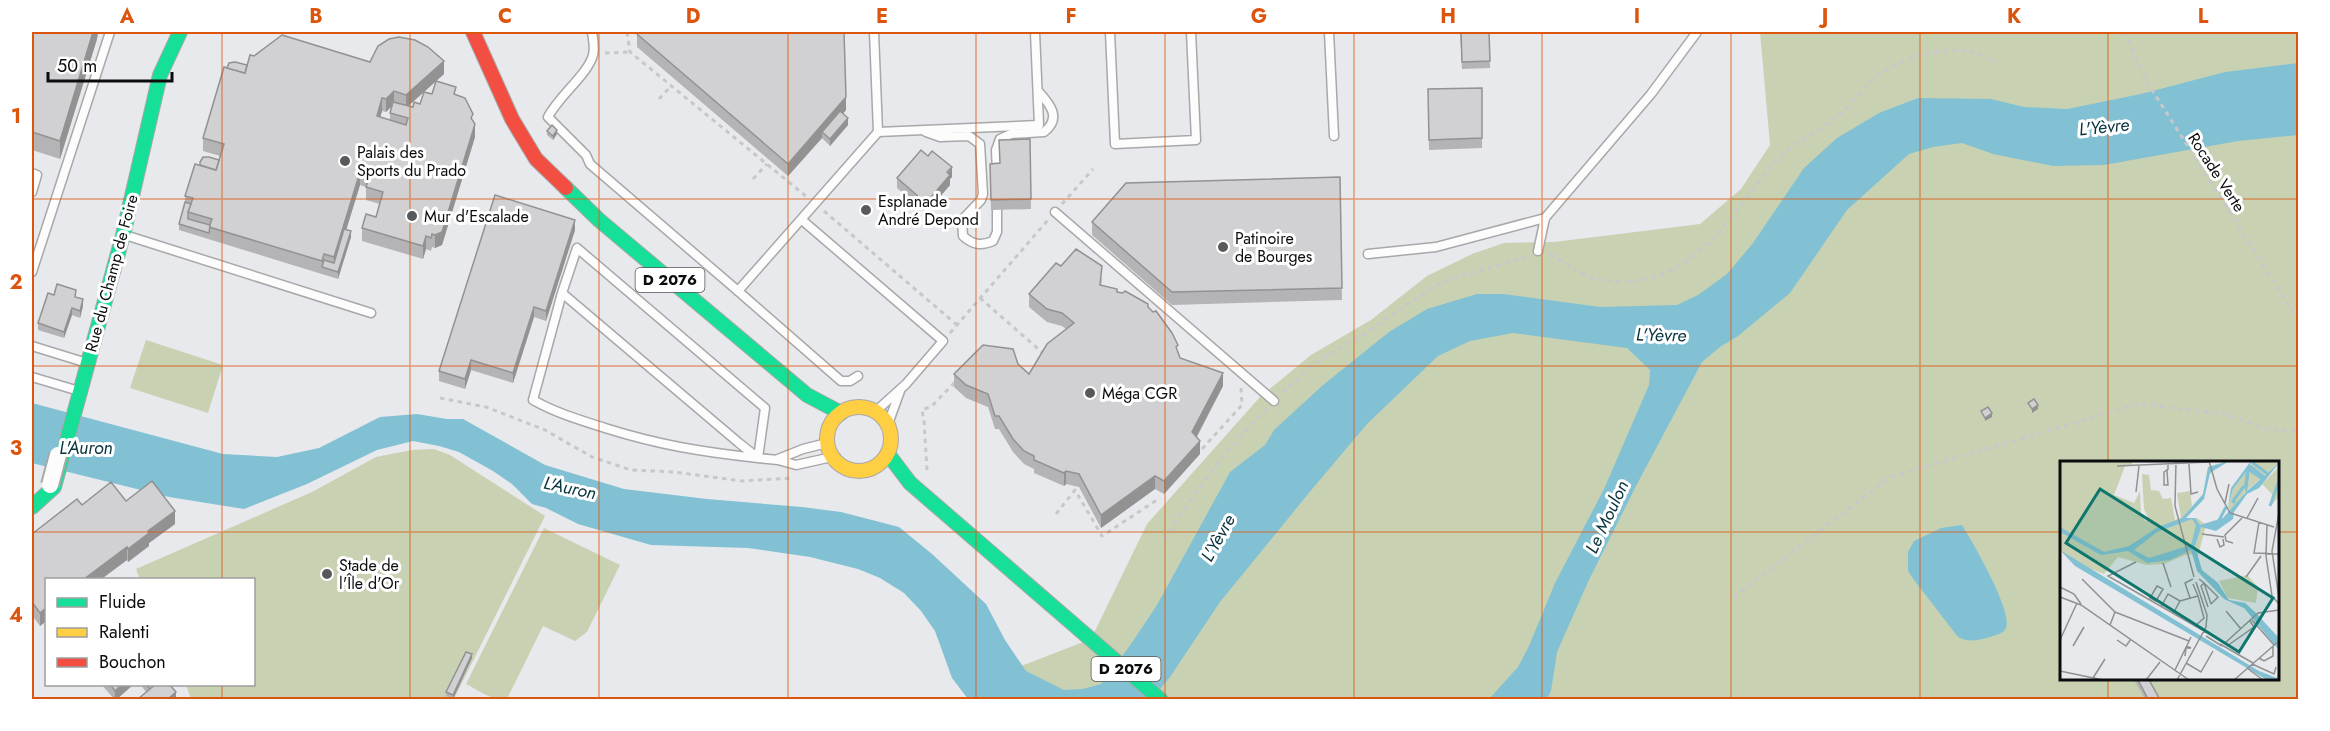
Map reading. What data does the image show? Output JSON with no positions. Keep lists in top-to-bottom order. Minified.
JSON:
{"streets":{"main road":["Rue du Champ de Foire","D 2076"],"path":["Rocade Verte"]},"water":["L'Yèvre","L'Auron","Le Moulon"],"places":["Palais des Sports du Prado","Esplanade André Depond","Mur d'Escalade","Patinoire de Bourges","Méga CGR","Stade de l'Île d'Or"],"legend":["Fluide","Ralenti","Bouchon"],"scale_bar":"50 m","grid":{"columns":["A","B","C","D","E","F","G","H","I","J","K","L"],"rows":["1","2","3","4"]}}
